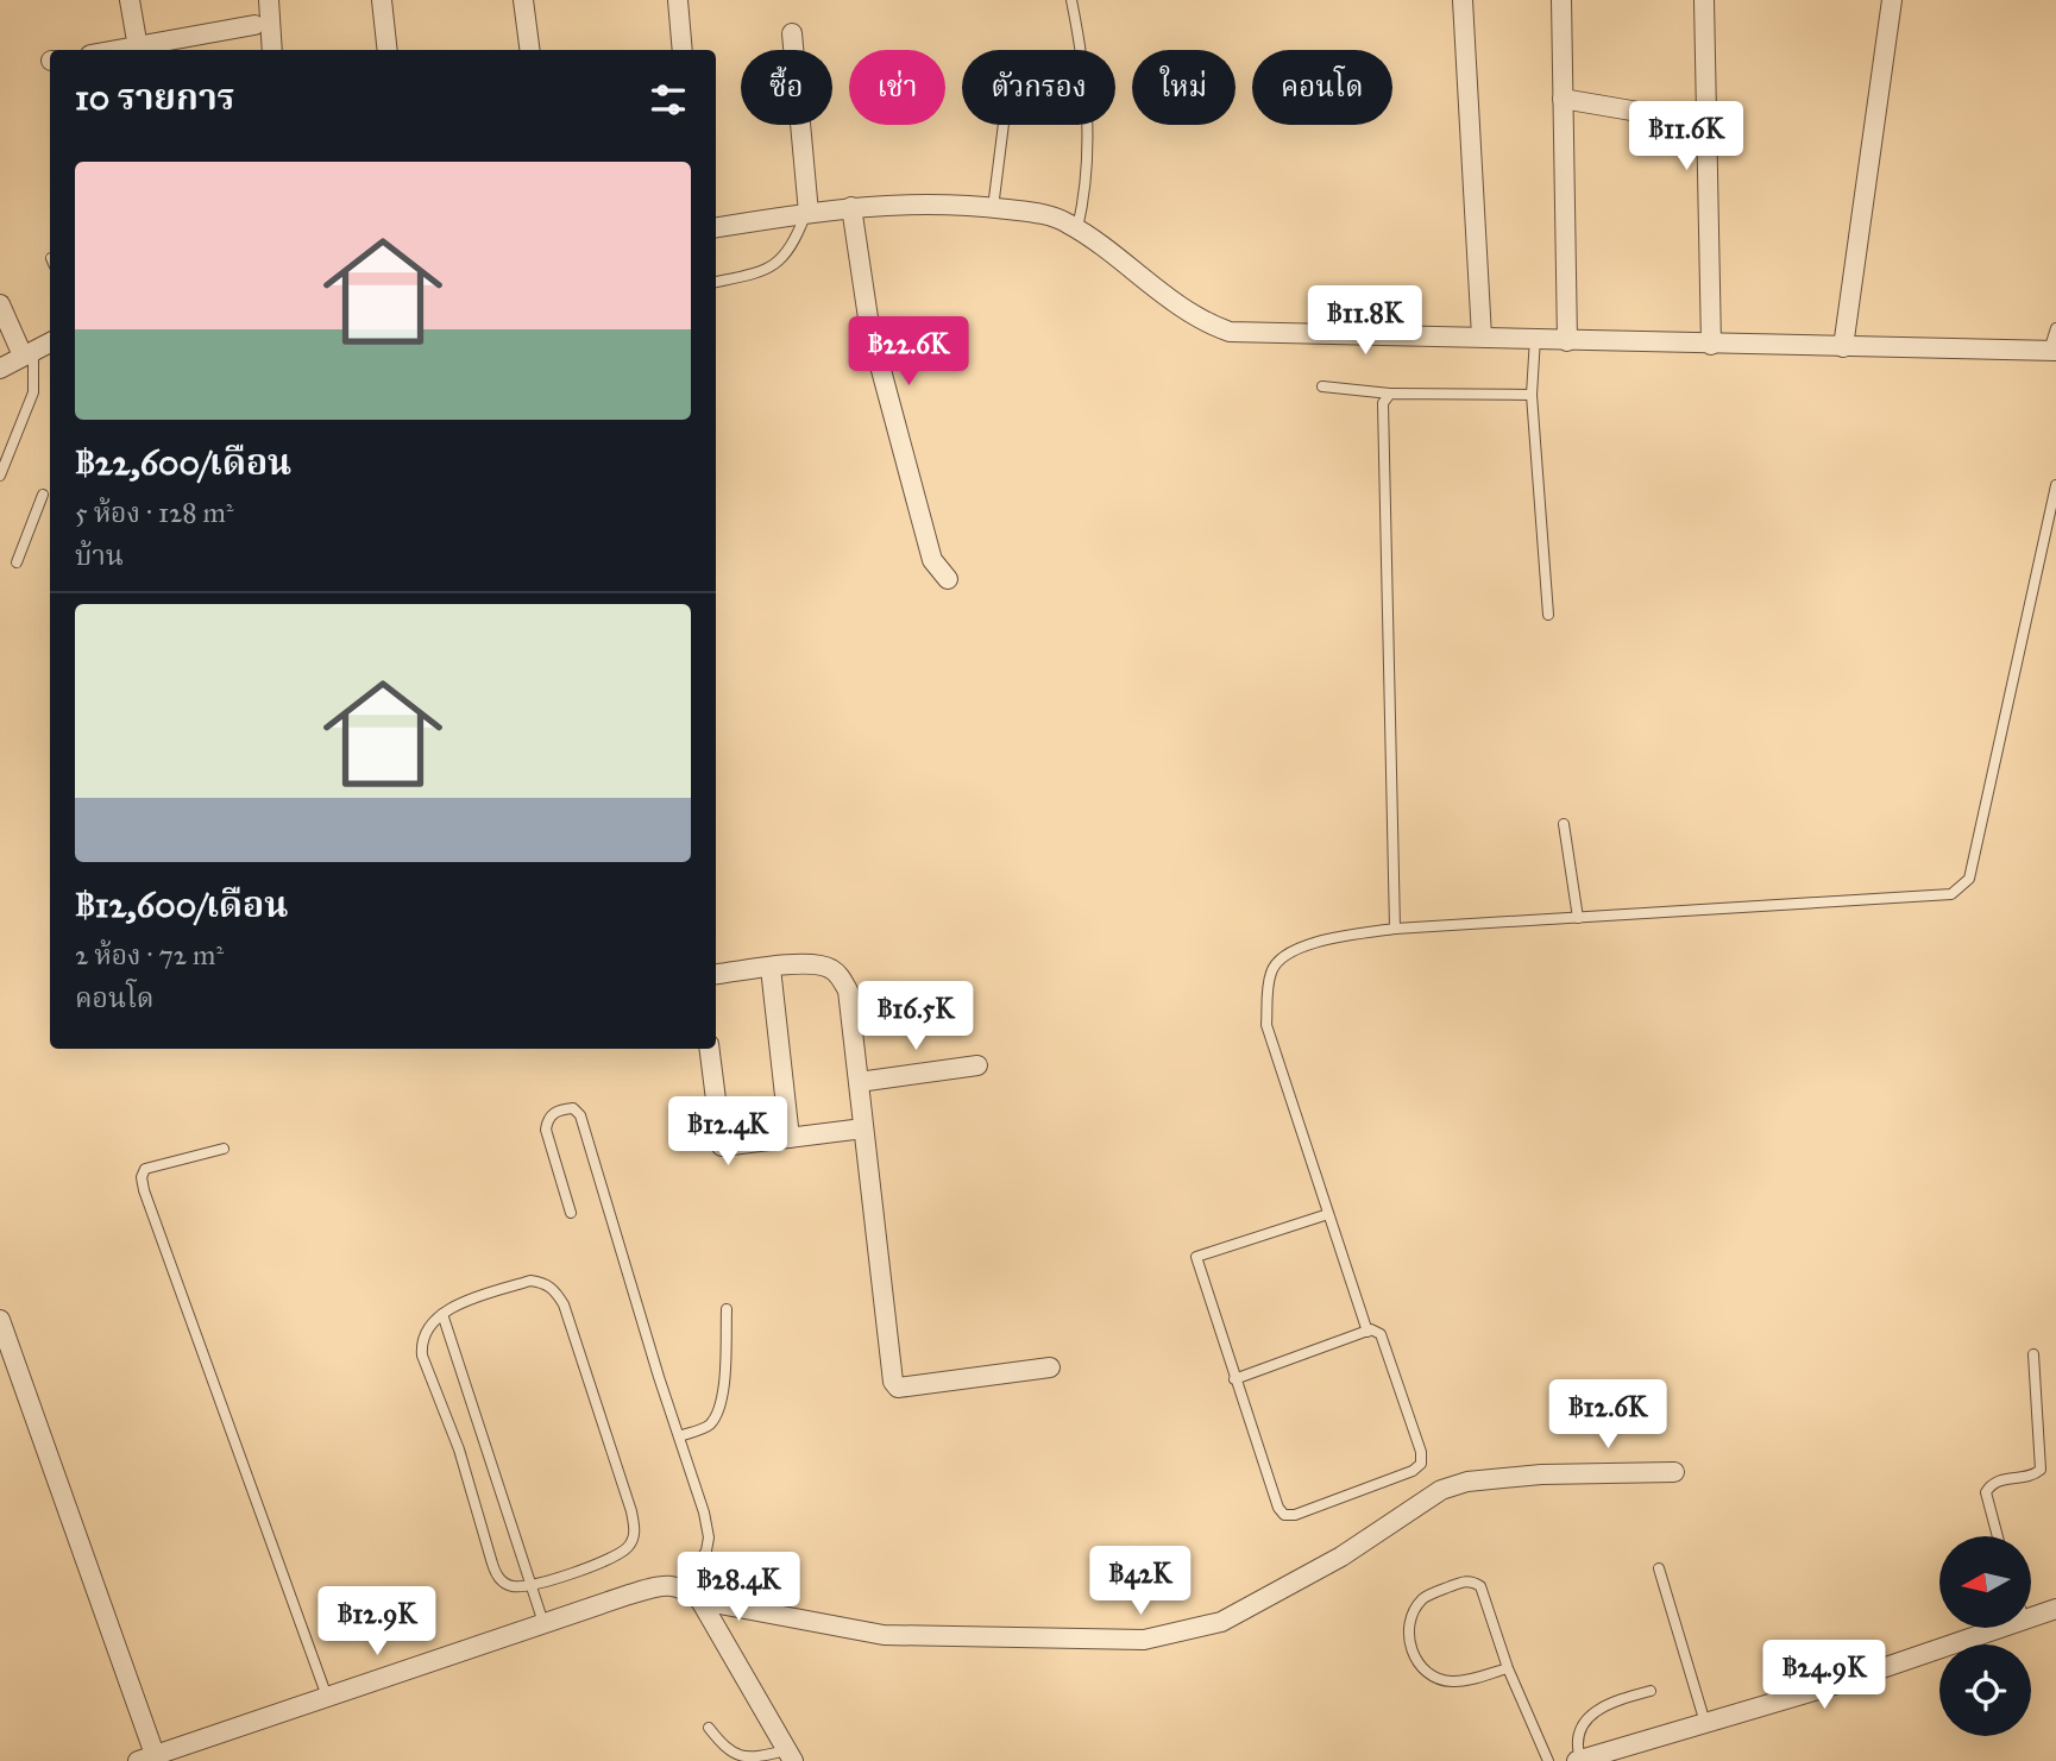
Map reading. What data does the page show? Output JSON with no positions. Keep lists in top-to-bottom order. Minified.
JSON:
{"north":"left","page":{"chip":["ซื้อ","เช่า","ตัวกรอง","ใหม่","คอนโด"],"heading":"10 รายการ","price":["฿11.6K","฿11.8K","฿22.6K","฿16.5K","฿12.4K","฿12.6K","฿42K","฿28.4K","฿12.9K","฿24.9K"],"list":[{"name":"฿22,600/เดือน","note":"5 ห้อง · 128 m² · บ้าน"},{"name":"฿12,600/เดือน","note":"2 ห้อง · 72 m² · คอนโด"}]}}
